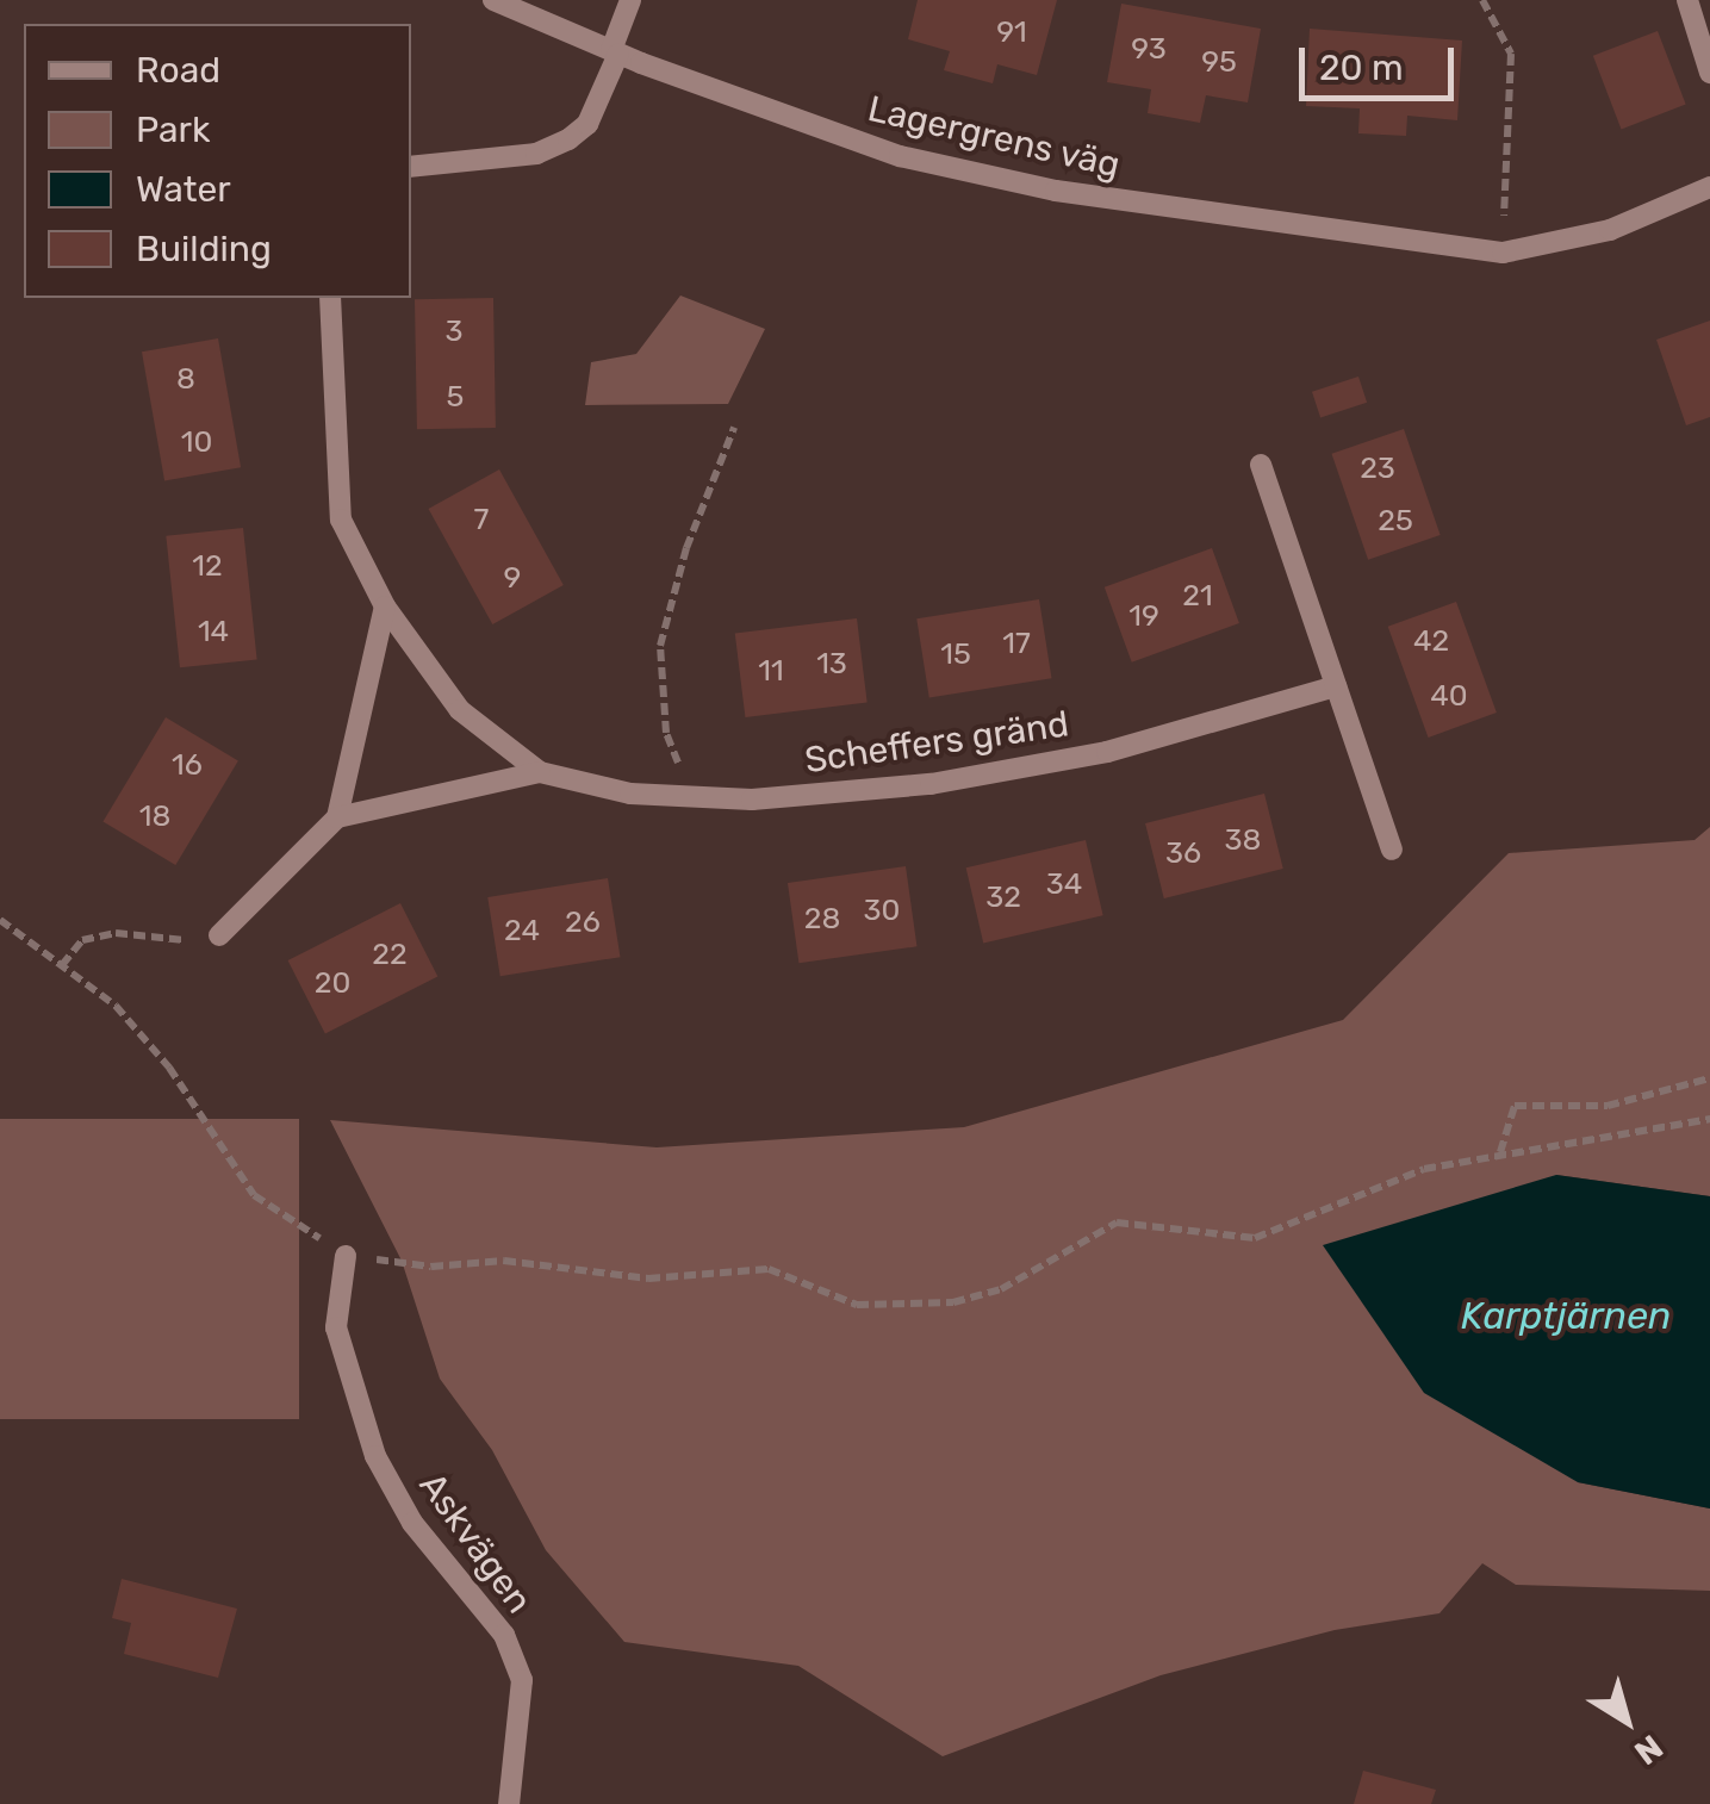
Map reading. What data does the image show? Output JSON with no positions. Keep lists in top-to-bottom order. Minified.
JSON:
{"streets":{"street":["Lagergrens väg","Scheffers gränd","Askvägen"]},"water":["Karptjärnen"],"house_numbers":["91","93","95","3","8","5","10","23","7","25","12","9","21","19","14","42","17","15","13","11","40","16","18","38","36","34","32","30","28","26","24","22","20"],"legend":["Road","Park","Water","Building"],"scale_bar":"20 m","north":"bottom right"}
